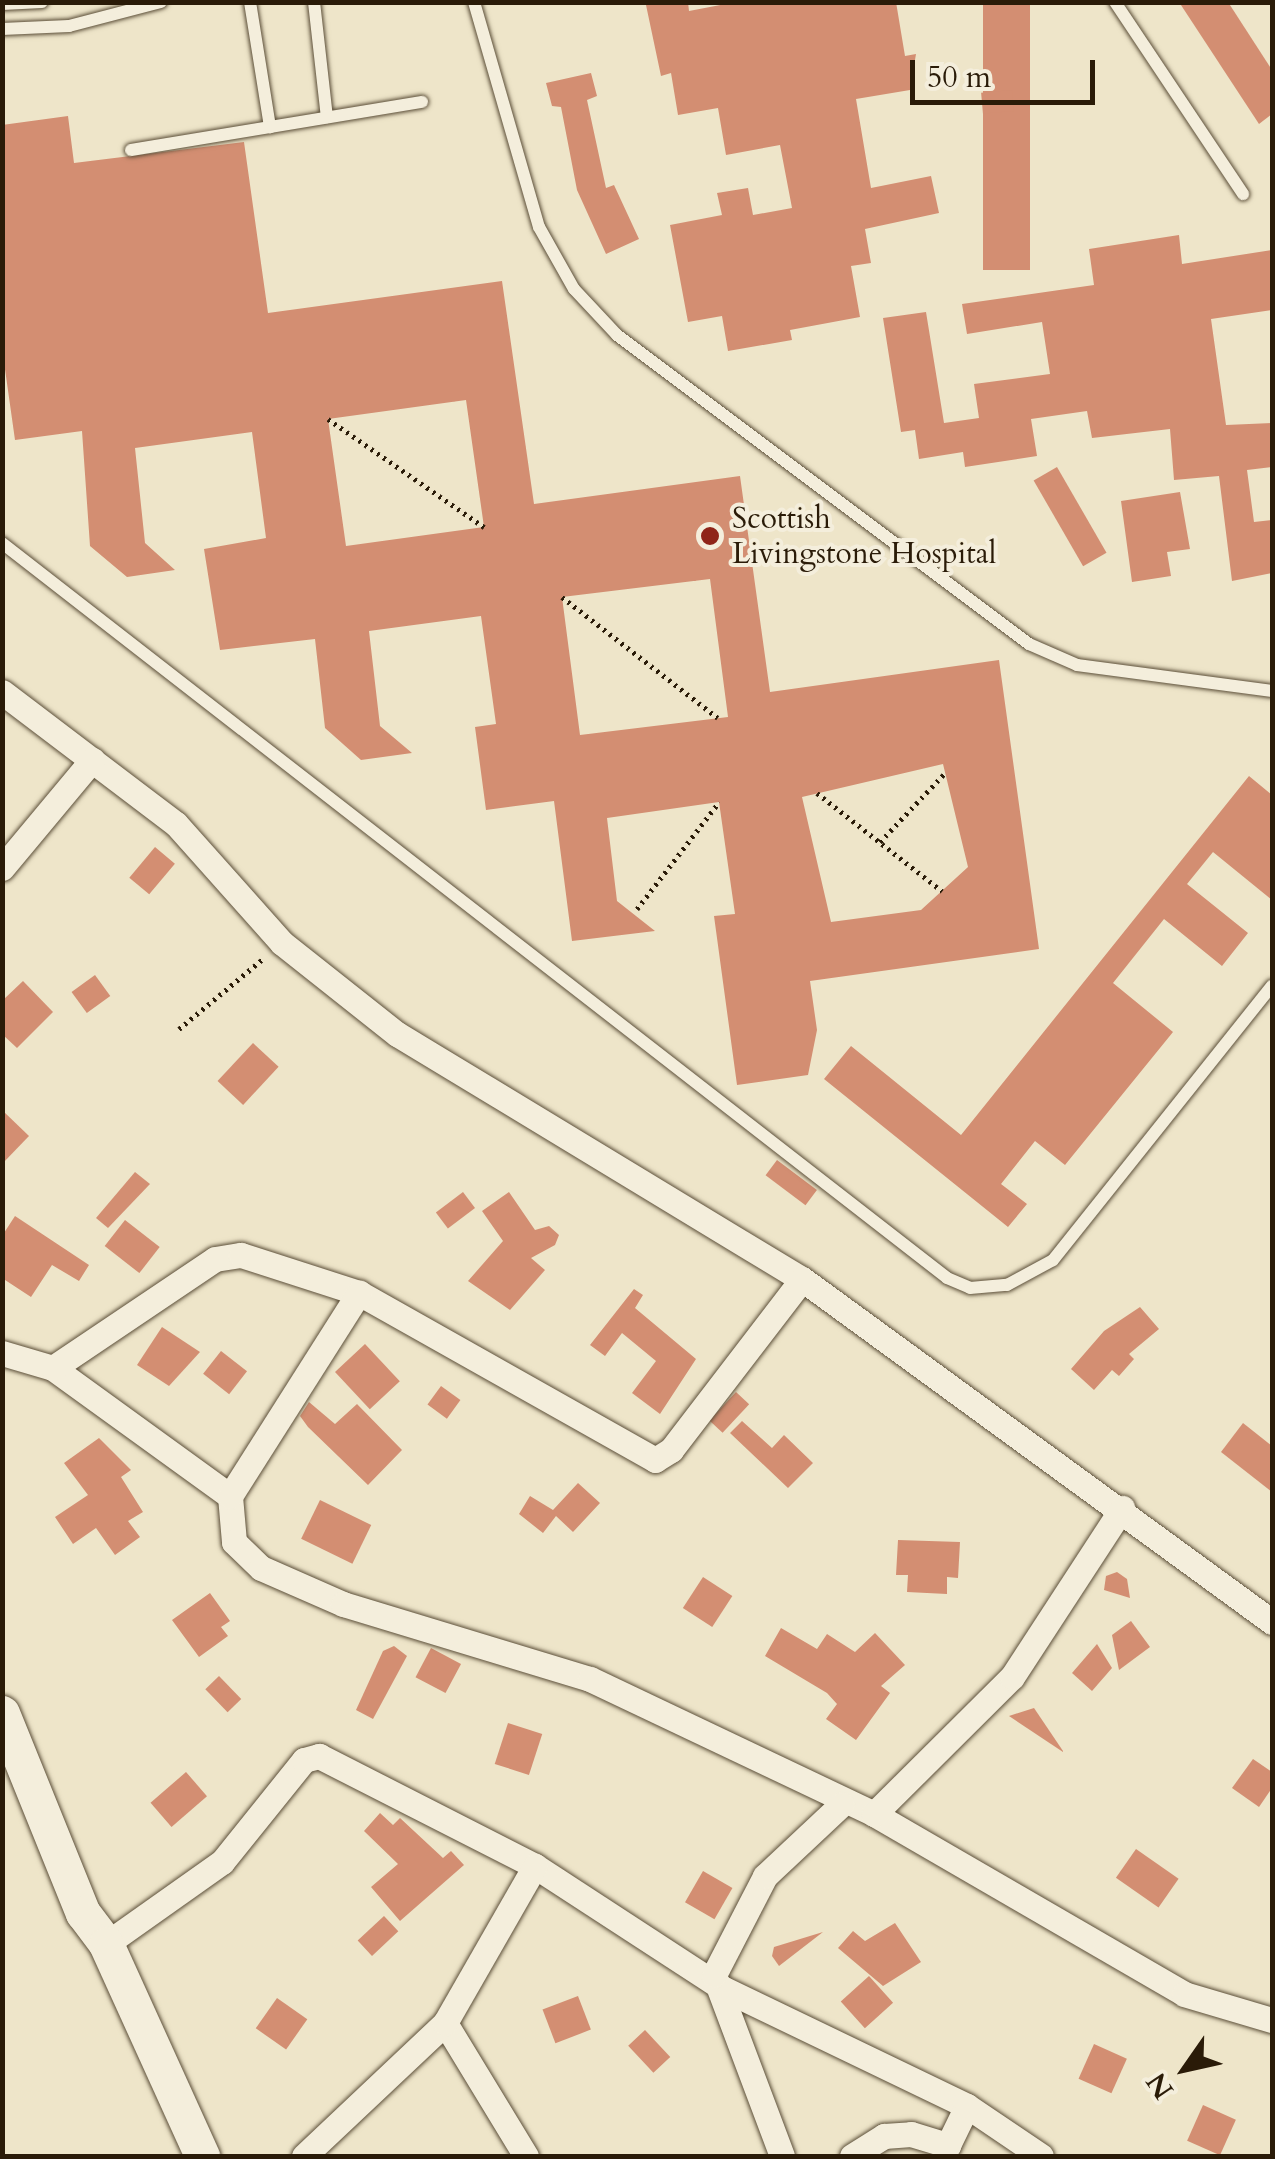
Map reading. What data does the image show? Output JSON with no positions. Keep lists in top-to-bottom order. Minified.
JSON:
{"places":["Scottish Livingstone Hospital"],"scale_bar":"50 m","north":"bottom left"}
